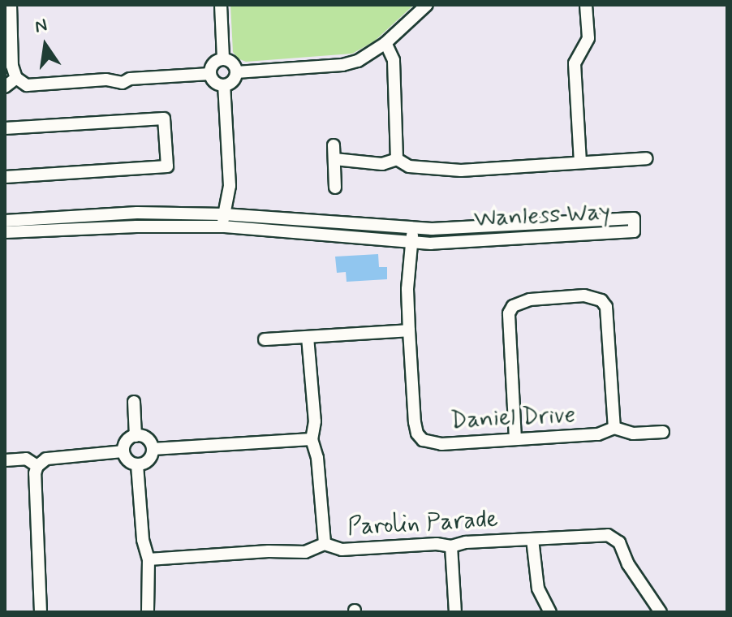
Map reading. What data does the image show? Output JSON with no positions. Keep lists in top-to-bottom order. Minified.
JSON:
{"streets":{"street":["Wanless Way","Daniel Drive","Parolin Parade"]},"crossings":[["Wanless Way","Daniel Drive"]],"north":"top"}
